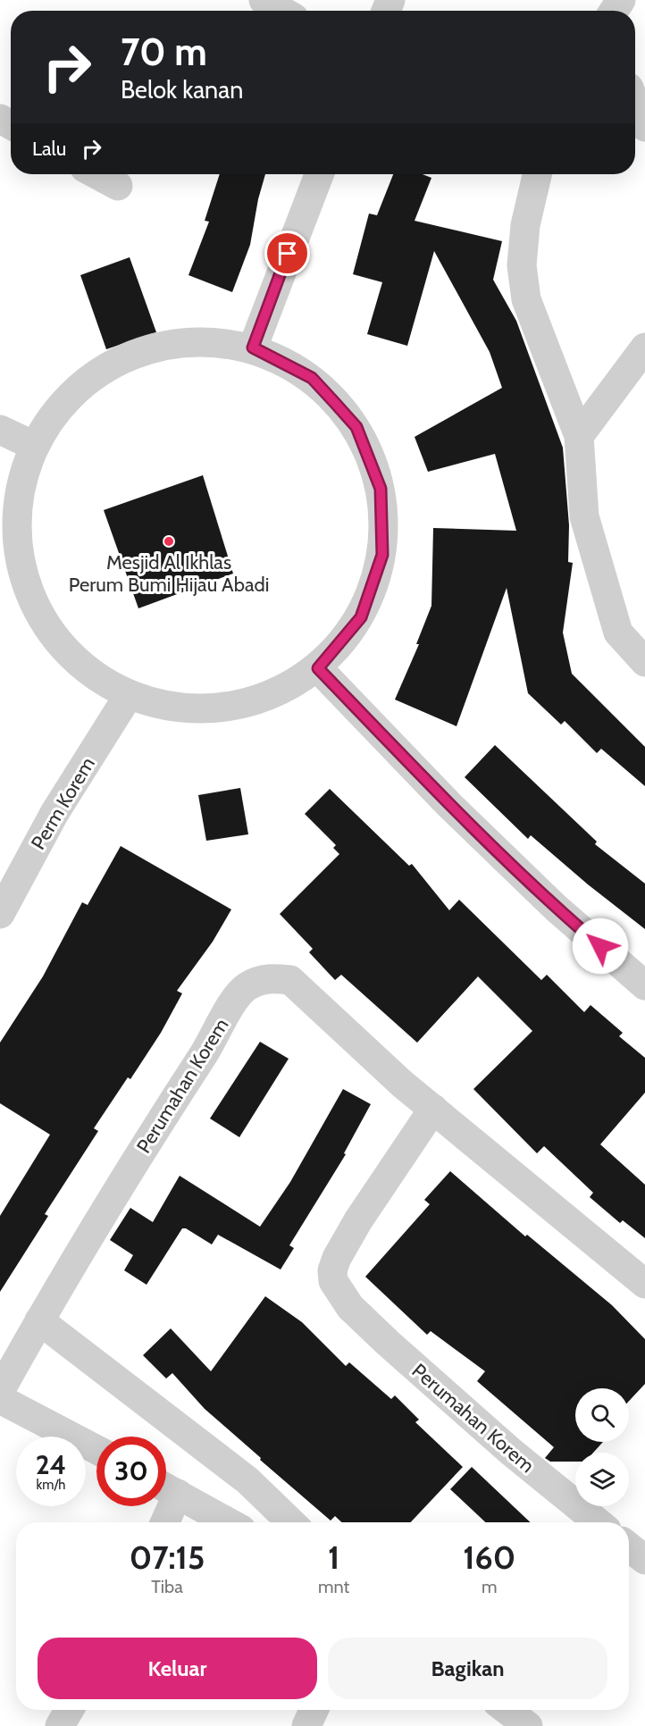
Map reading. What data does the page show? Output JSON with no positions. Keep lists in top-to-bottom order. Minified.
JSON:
{"streets":{"street":["Perm Korem","Perumahan Korem"]},"places":["Mesjid Al Ikhlas Perum Bumi Hijau Abadi"],"page":{"turn":["70 m","Belok kanan"],"then":"Lalu","speed":"24 km/h","limit":"30","eta":["07:15","Tiba","1","mnt","160","m"],"buttons":["Keluar","Bagikan"]}}
